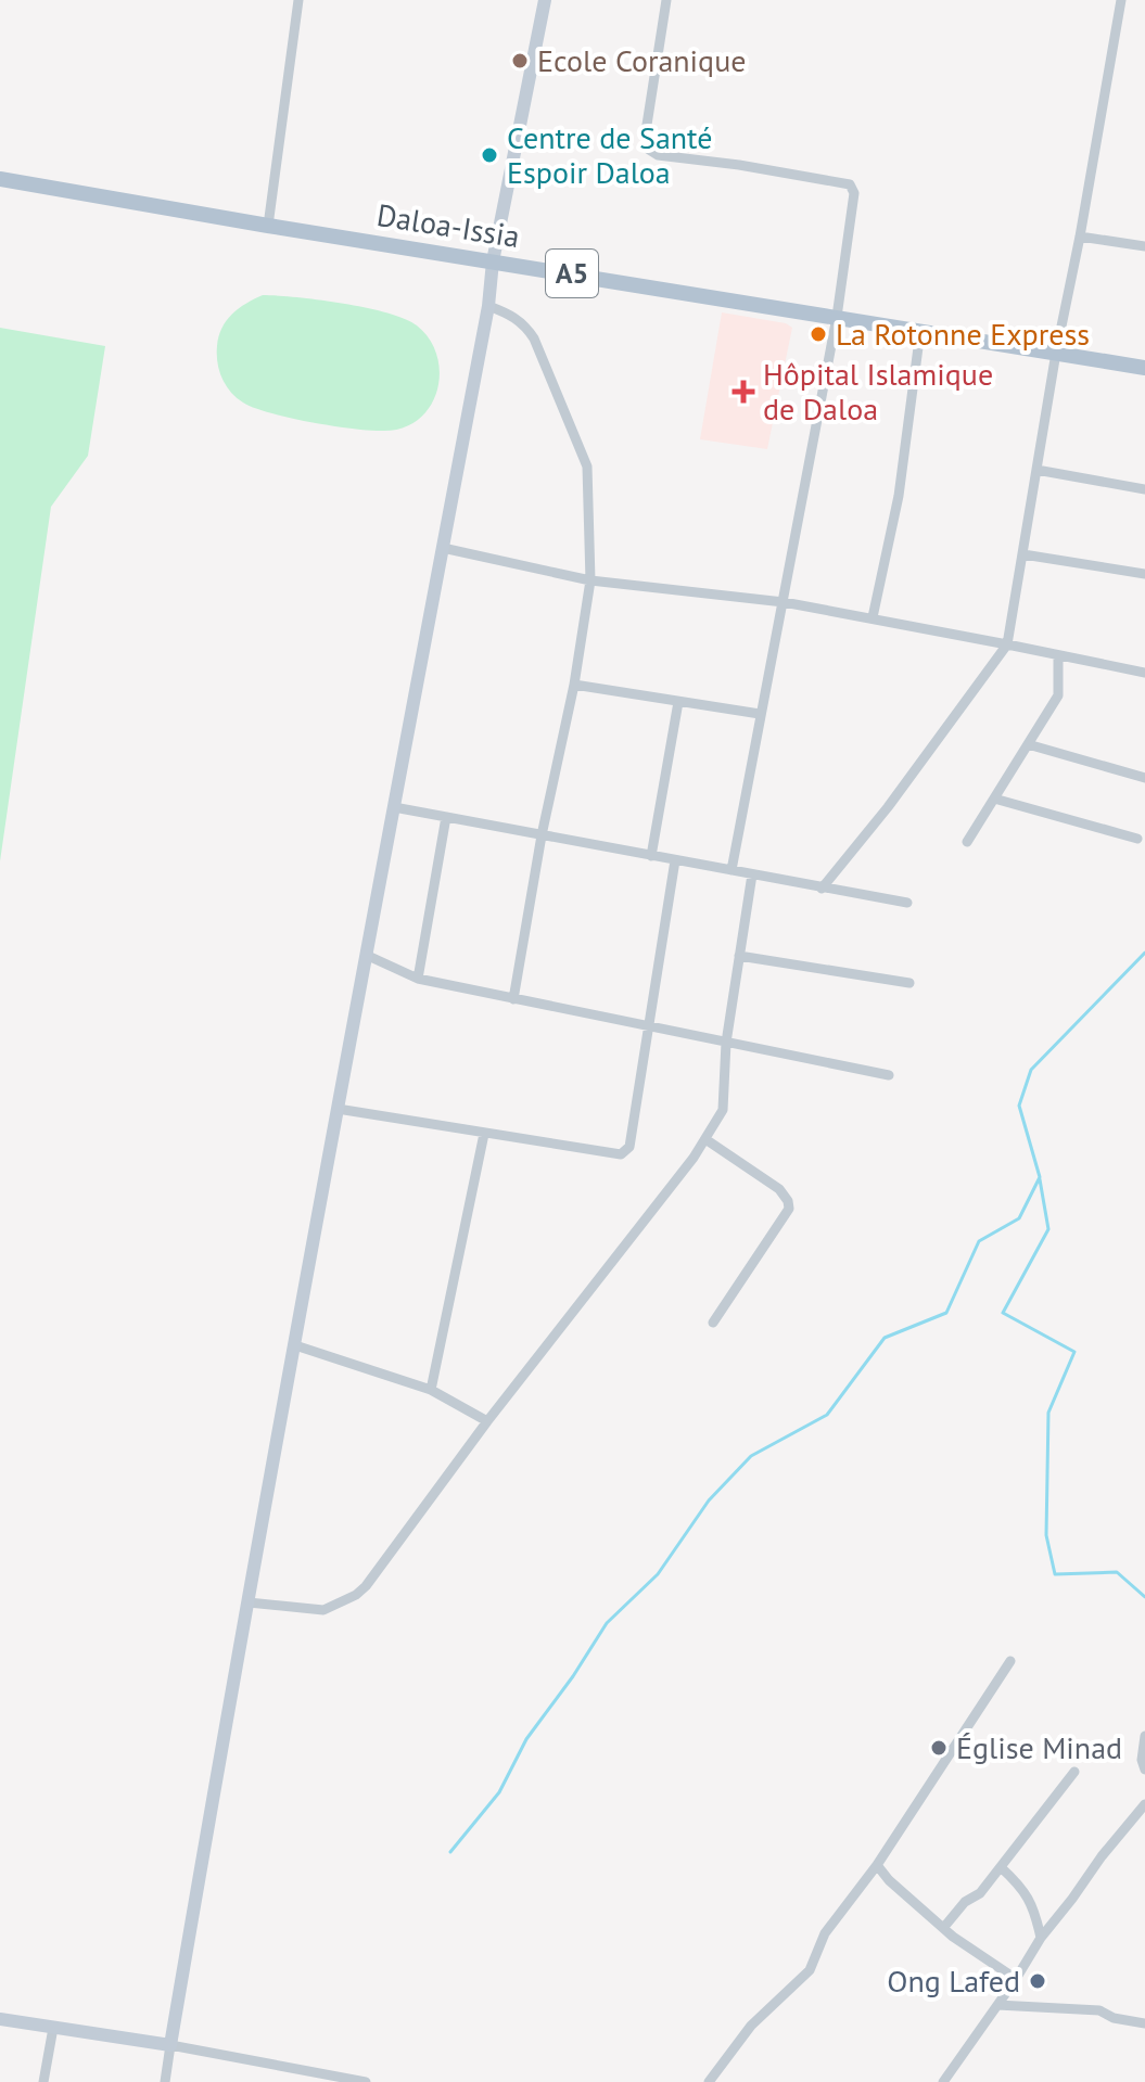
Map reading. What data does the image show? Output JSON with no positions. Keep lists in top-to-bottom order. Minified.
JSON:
{"streets":{"main road":["Daloa-Issia","A5"]},"places":{"other":["Ecole Coranique","Centre de Santé Espoir Daloa","La Rotonne Express","Église Minad","Ong Lafed"],"health":["Hôpital Islamique de Daloa"]}}
